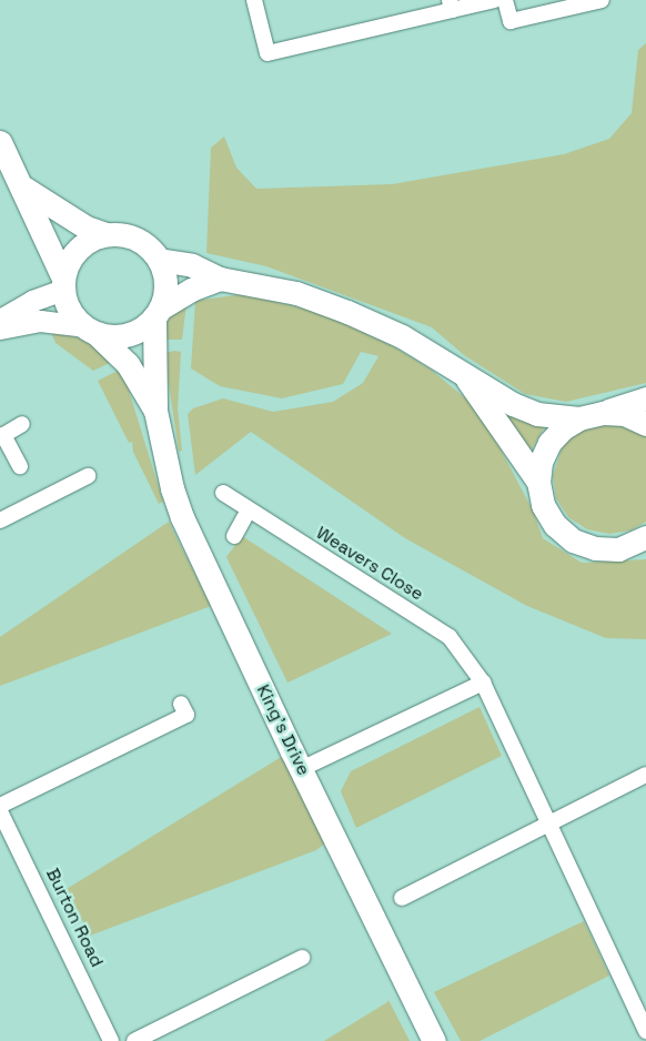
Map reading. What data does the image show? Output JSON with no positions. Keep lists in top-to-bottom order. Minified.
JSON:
{"streets":{"main road":["King's Drive"],"street":["Weavers Close","Burton Road"]}}
